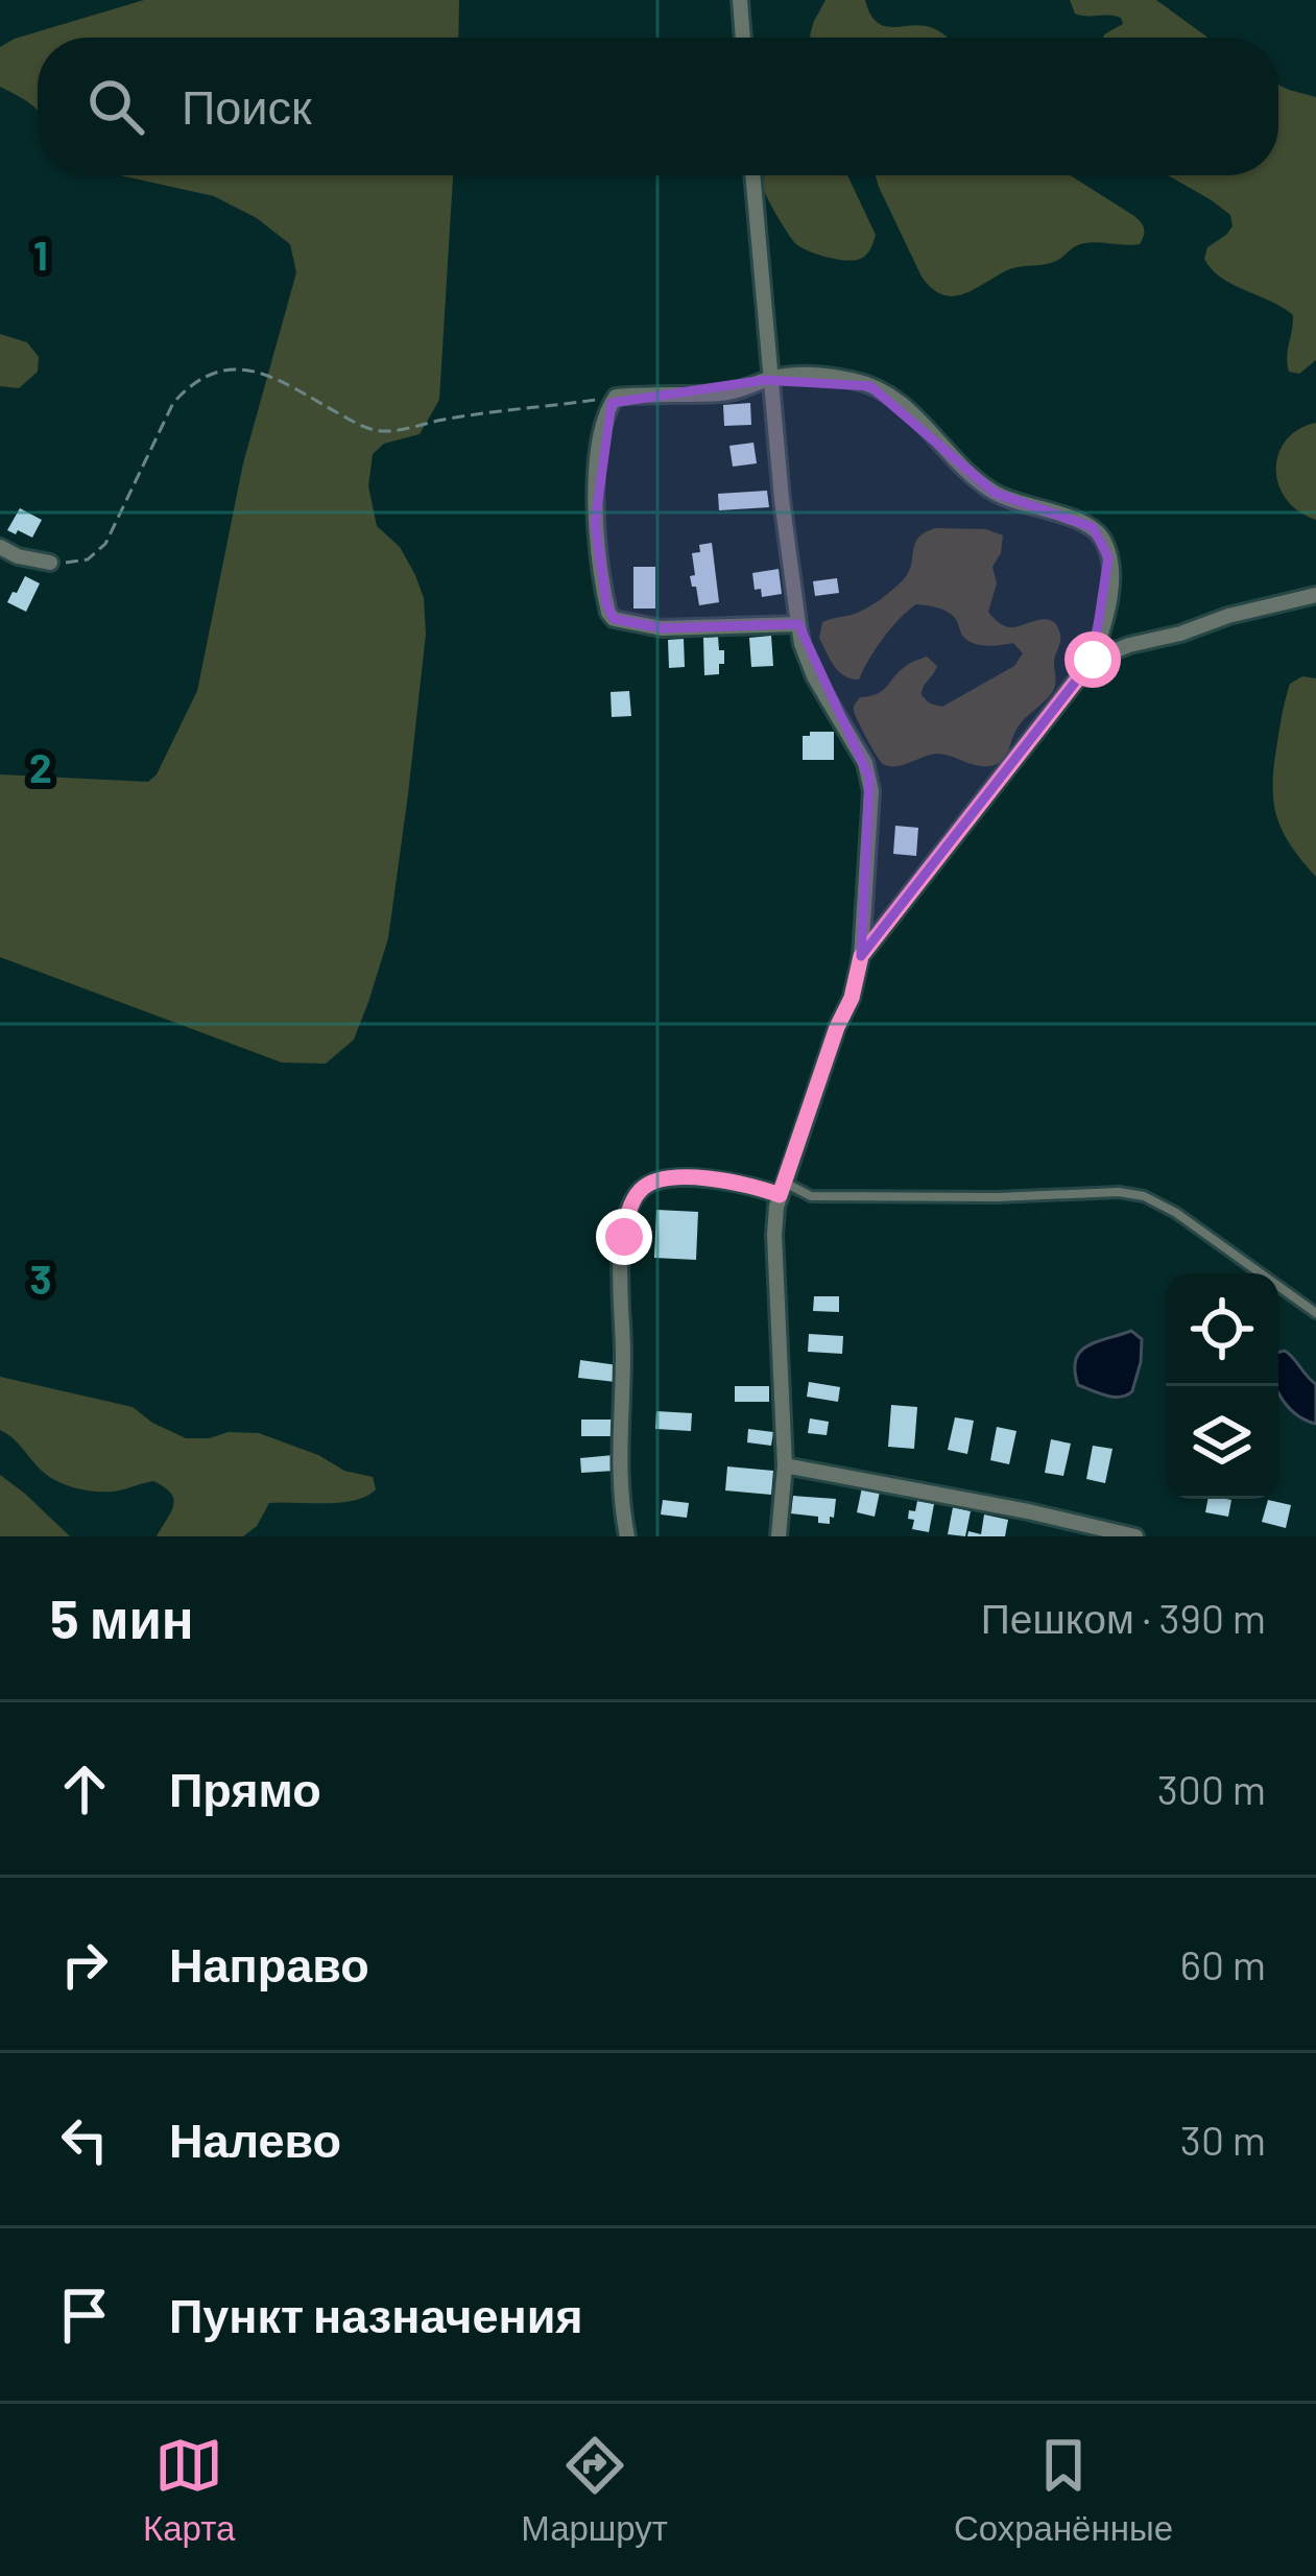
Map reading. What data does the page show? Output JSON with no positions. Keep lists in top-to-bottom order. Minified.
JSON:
{"page":{"search":"Поиск","heading":["5 мин","Пешком · 390 m"],"list":[["Прямо","300 m"],["Направо","60 m"],["Налево","30 m"],"Пункт назначения"],"nav":["Карта","Маршрут","Сохранённые"]},"grid":{"rows":["1","2","3"]}}
